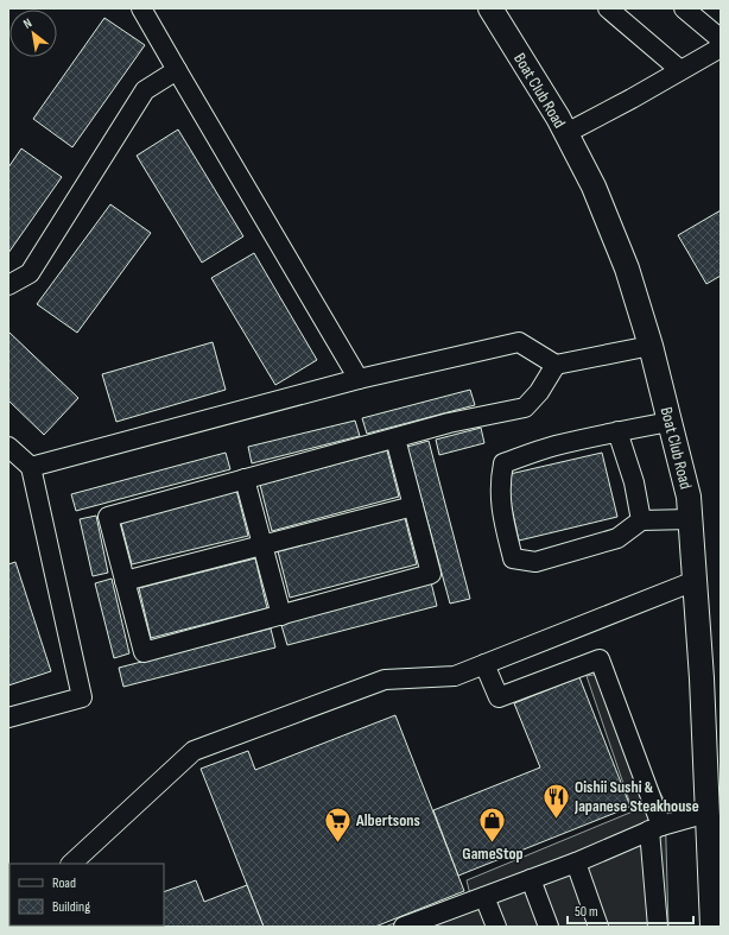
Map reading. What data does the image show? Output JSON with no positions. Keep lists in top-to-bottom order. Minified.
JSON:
{"streets":{"main road":["Boat Club Road"]},"places":{"restaurant":["Oishii Sushi & Japanese Steakhouse"],"supermarket":["Albertsons"],"shop":["GameStop"]},"legend":["Road","Building"],"scale_bar":"50 m","north":"top left"}
